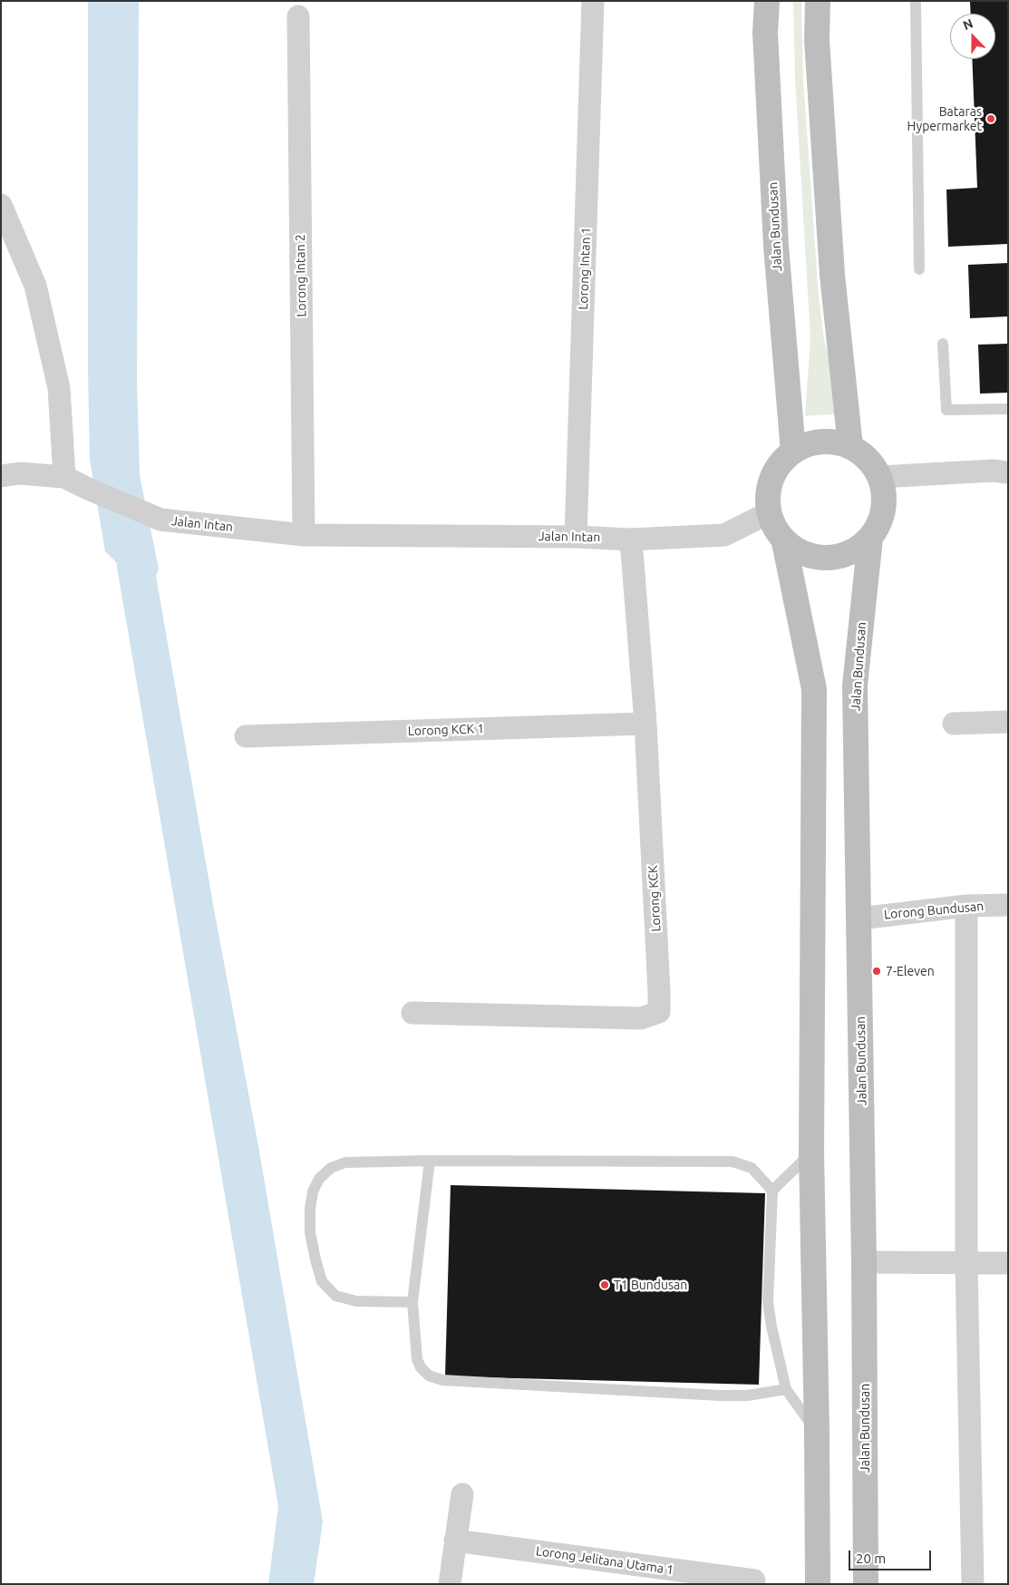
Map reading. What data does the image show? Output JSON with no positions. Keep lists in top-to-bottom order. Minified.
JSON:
{"streets":{"main road":["Jalan Bundusan"],"street":["Lorong Intan 1","Lorong Intan 2","Jalan Intan","Lorong KCK 1","Lorong KCK","Lorong Bundusan","Lorong Jelitana Utama 1"]},"crossings":[["Jalan Bundusan","Jalan Intan"],["Jalan Bundusan","Lorong Bundusan"],["Lorong Intan 1","Jalan Intan"],["Lorong Intan 2","Jalan Intan"],["Jalan Intan","Lorong KCK"],["Lorong KCK 1","Lorong KCK"]],"places":["Bataras Hypermarket","7-Eleven","T1 Bundusan"],"scale_bar":"20 m","north":"top"}
